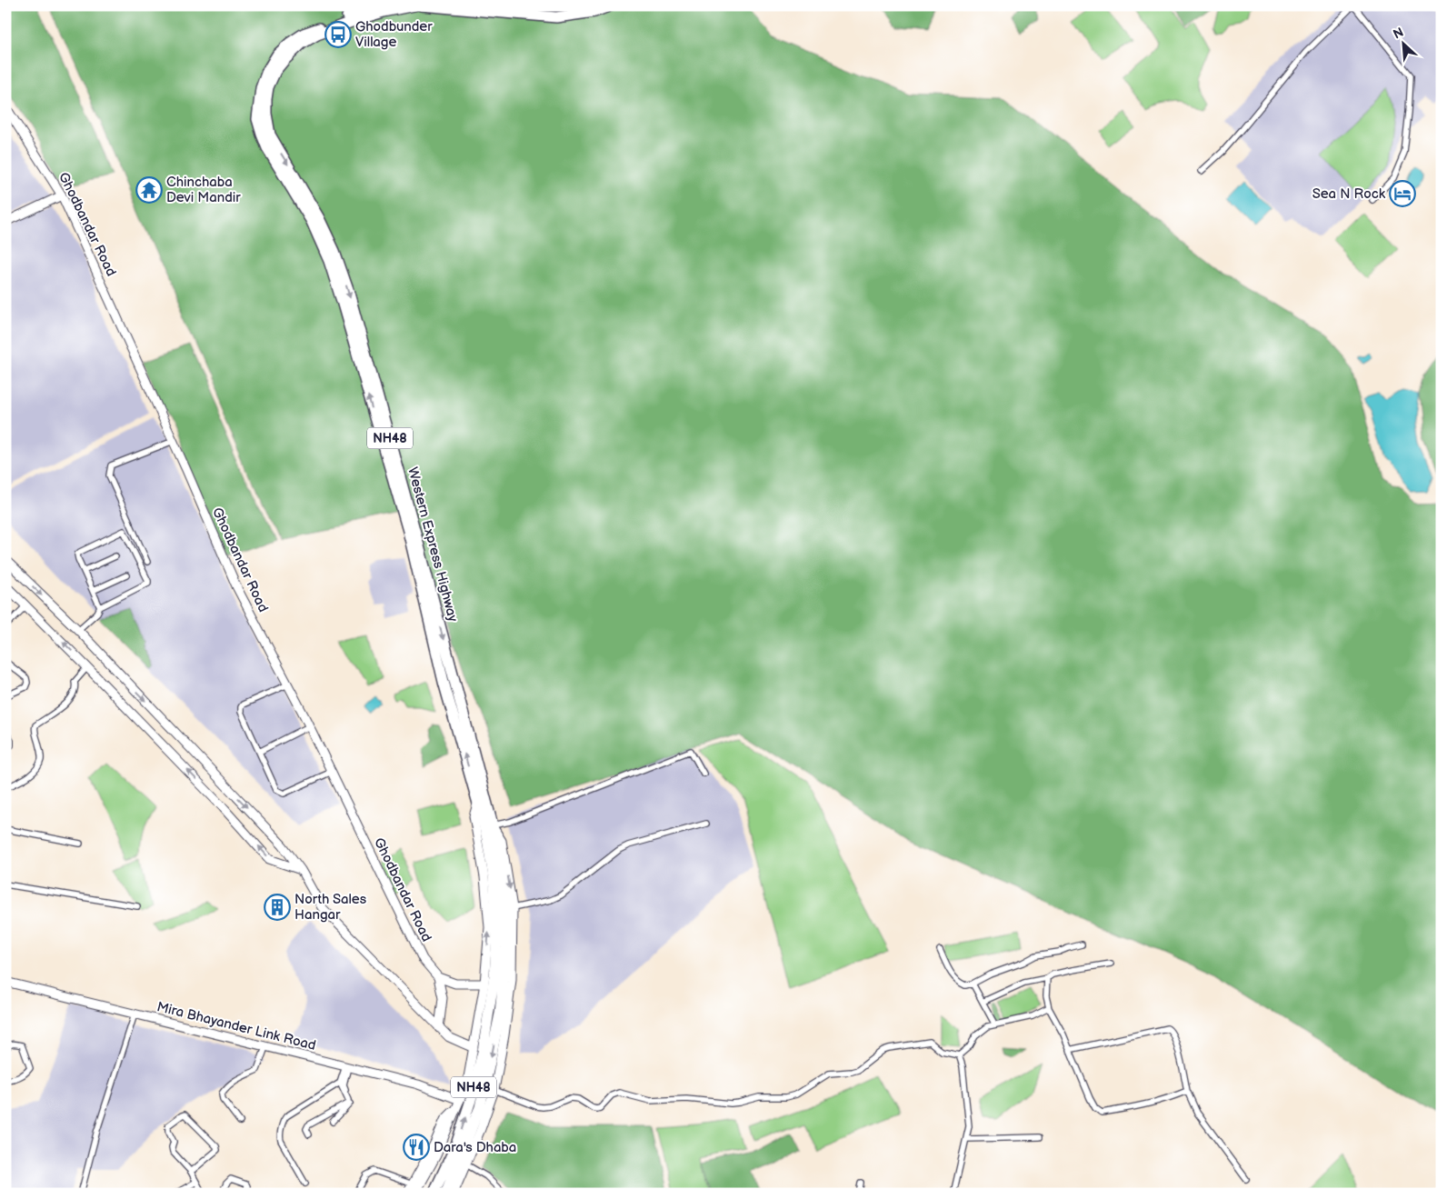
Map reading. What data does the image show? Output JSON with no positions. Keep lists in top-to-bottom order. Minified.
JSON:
{"streets":{"highway":["NH48","Western Express Highway"],"street":["Ghodbandar Road","Mira Bhayander Link Road"]},"places":{"bus stop":["Ghodbunder Village"],"temple":["Chinchaba Devi Mandir"],"hotel":["Sea N Rock"],"building":["North Sales Hangar"],"restaurant":["Dara's Dhaba"]},"north":"top left"}
